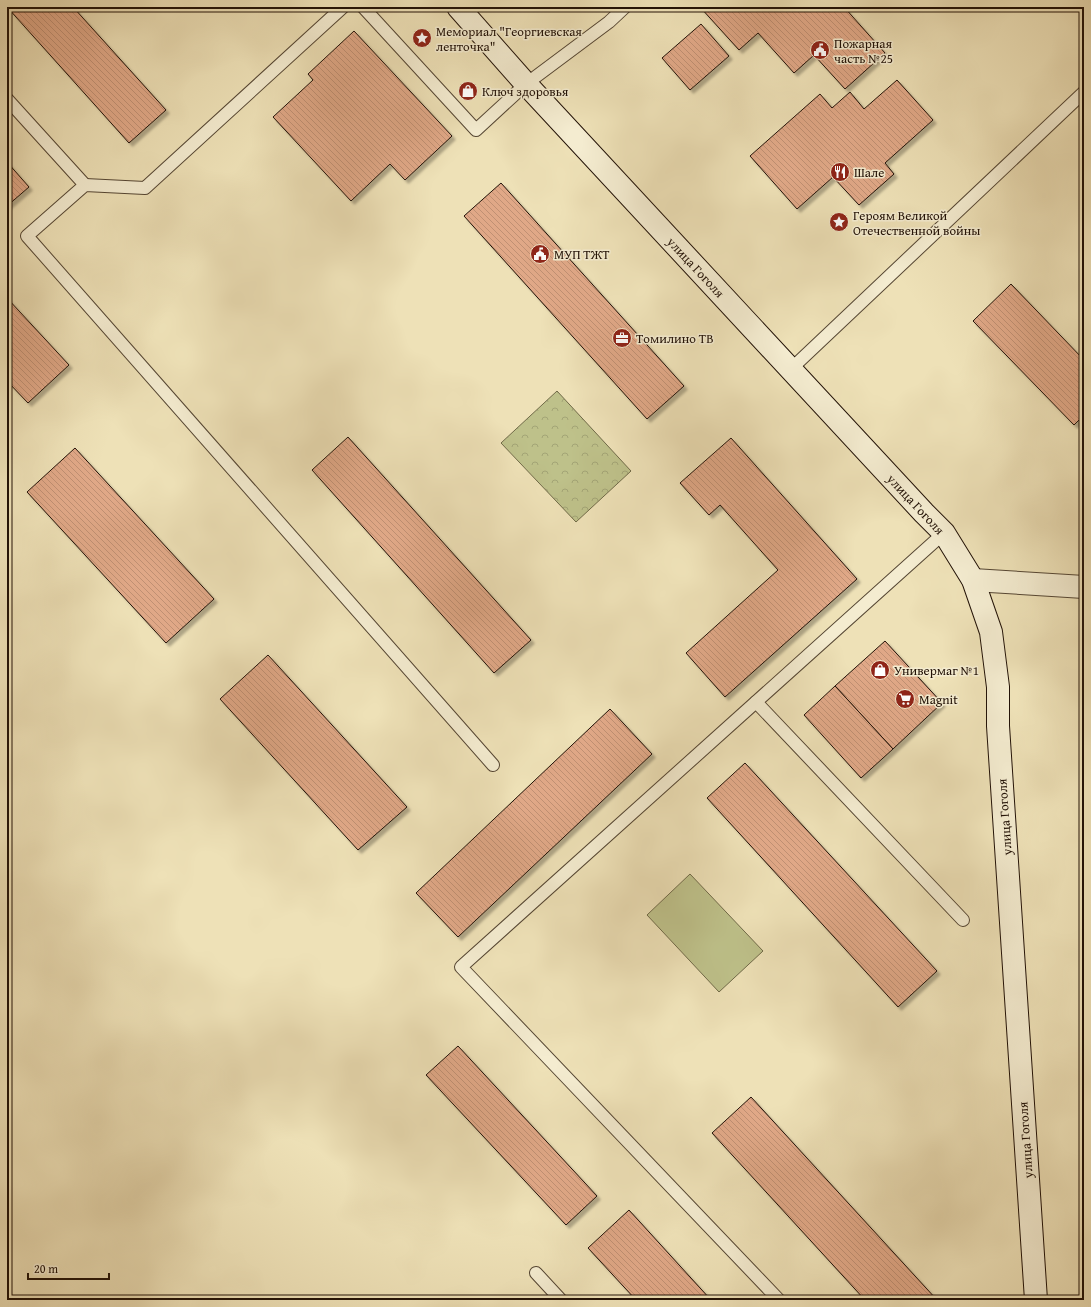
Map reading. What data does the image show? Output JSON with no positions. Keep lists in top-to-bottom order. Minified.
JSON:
{"streets":{"street":["улица Гоголя"]},"places":{"place":["Мемориал \"Георгиевская ленточка\"","Героям Великой Отечественной войны"],"public building":["Пожарная часть №25","МУП ТЖТ"],"shop":["Ключ здоровья","Универмаг №1"],"restaurant":["Шале"],"office":["Томилино ТВ"],"supermarket":["Magnit"]},"scale_bar":"20 m"}
